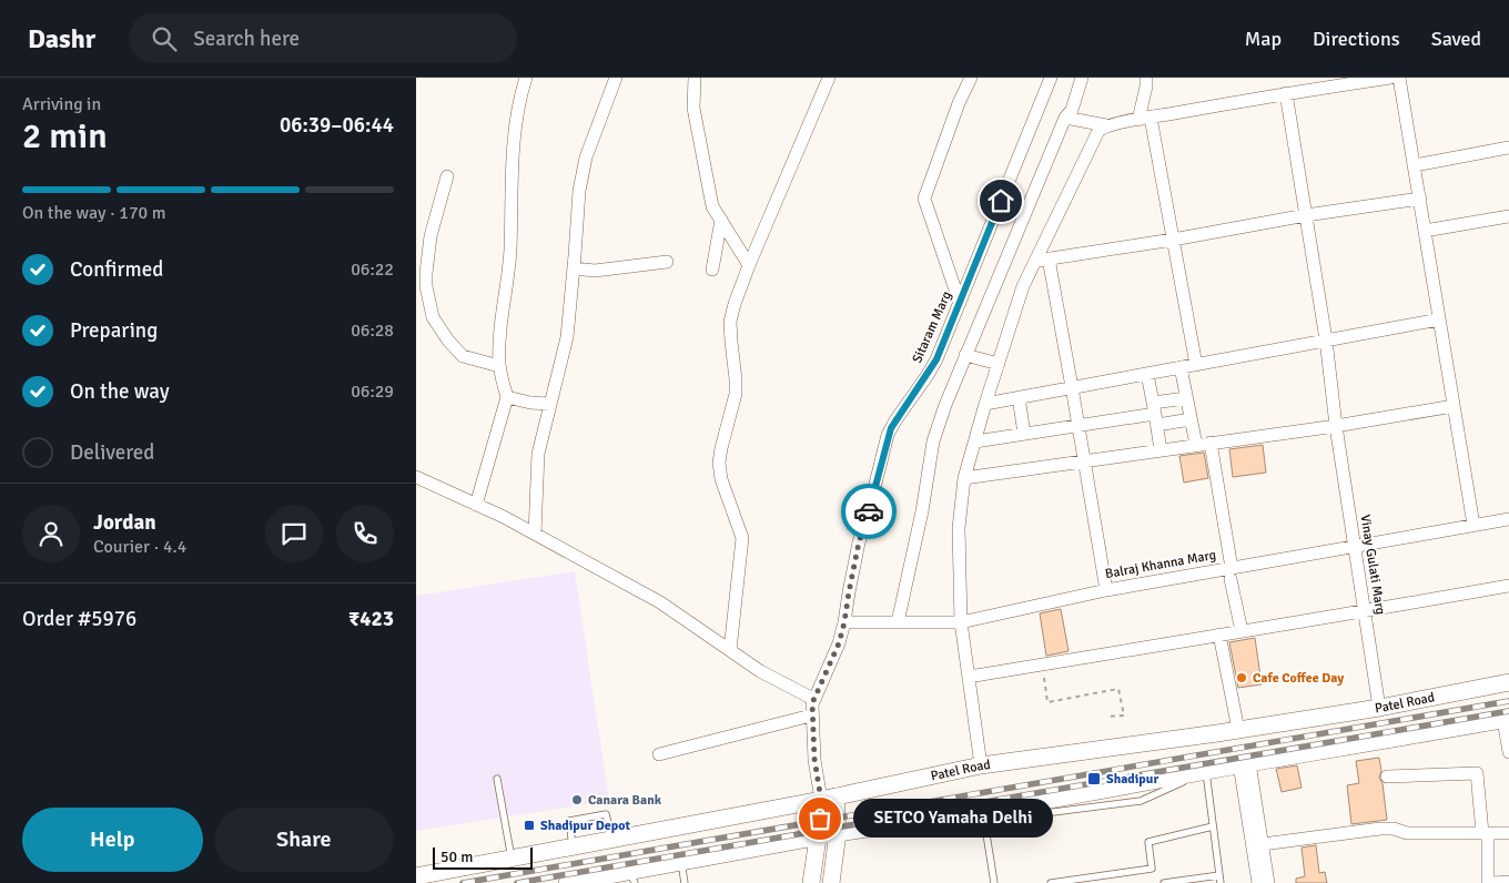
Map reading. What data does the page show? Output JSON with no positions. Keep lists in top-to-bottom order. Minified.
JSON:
{"streets":{"main road":["Patel Road"],"street":["Sitaram Marg","Balraj Khanna Marg","Vinay Gulati Marg"]},"crossings":[["Sitaram Marg","Balraj Khanna Marg"],["Sitaram Marg","Patel Road"],["Balraj Khanna Marg","Vinay Gulati Marg"],["Vinay Gulati Marg","Patel Road"]],"places":{"other":["Cafe Coffee Day","Canara Bank","SETCO Yamaha Delhi"],"transit":["Shadipur","Shadipur Depot"]},"scale_bar":"50 m","page":{"header":"Dashr","search":"Search here","nav":["Map","Directions","Saved"],"heading":["2 min","Arriving in","06:39–06:44"],"panel":["Jordan","Courier · 4.4","Order #5976","₹423"],"bar":"On the way · 170 m","list":[["Confirmed","06:22"],["Preparing","06:28"],["On the way","06:29"],"Delivered"],"buttons":["Help","Share"],"bubble":"SETCO Yamaha Delhi","scale":"50 m"}}
